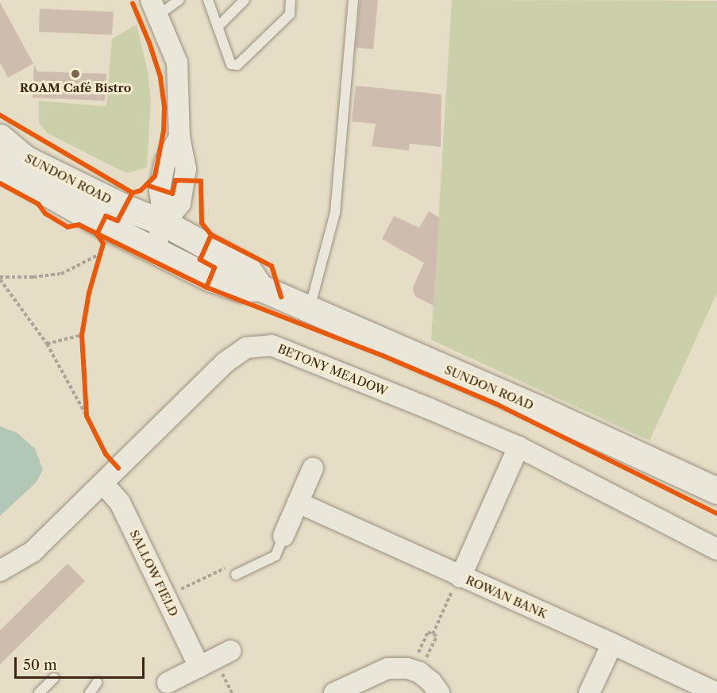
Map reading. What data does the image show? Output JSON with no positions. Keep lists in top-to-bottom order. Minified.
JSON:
{"streets":{"street":["SUNDON ROAD","BETONY MEADOW","SALLOW FIELD","ROWAN BANK"]},"crossings":[["BETONY MEADOW","SALLOW FIELD"]],"places":["ROAM Café Bistro"],"scale_bar":"50 m"}
